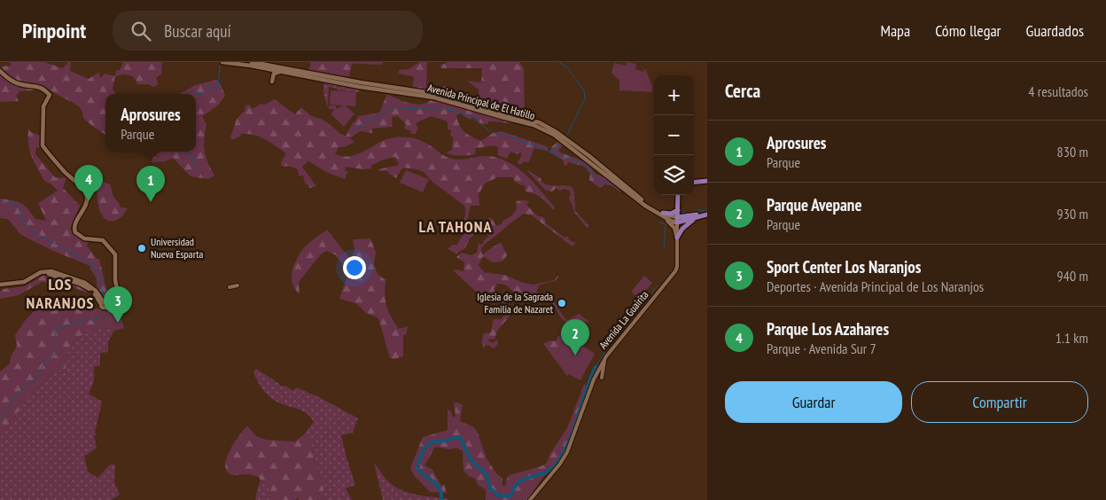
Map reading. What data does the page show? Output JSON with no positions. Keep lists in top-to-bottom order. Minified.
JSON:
{"streets":{"main road":["Avenida Principal de El Hatillo"],"street":["Avenida La Guairita"]},"crossings":[["Avenida Principal de El Hatillo","Avenida La Guairita"]],"districts":["LA TAHONA","LOS NARANJOS"],"places":["Universidad Nueva Esparta","Iglesia de la Sagrada Familia de Nazaret"],"page":{"header":"Pinpoint","search":"Buscar aquí","nav":["Mapa","Cómo llegar","Guardados"],"heading":["Cerca","4 resultados"],"map_buttons":["+","−"],"popup":["Aprosures","Parque"],"list":[{"mark":"1","name":"Aprosures","note":"Parque","value":"830 m"},{"mark":"2","name":"Parque Avepane","note":"Parque","value":"930 m"},{"mark":"3","name":"Sport Center Los Naranjos","note":"Deportes · Avenida Principal de Los Naranjos","value":"940 m"},{"mark":"4","name":"Parque Los Azahares","note":"Parque · Avenida Sur 7","value":"1.1 km"}],"pins":["4","1","3","2"],"buttons":["Guardar","Compartir"]}}
